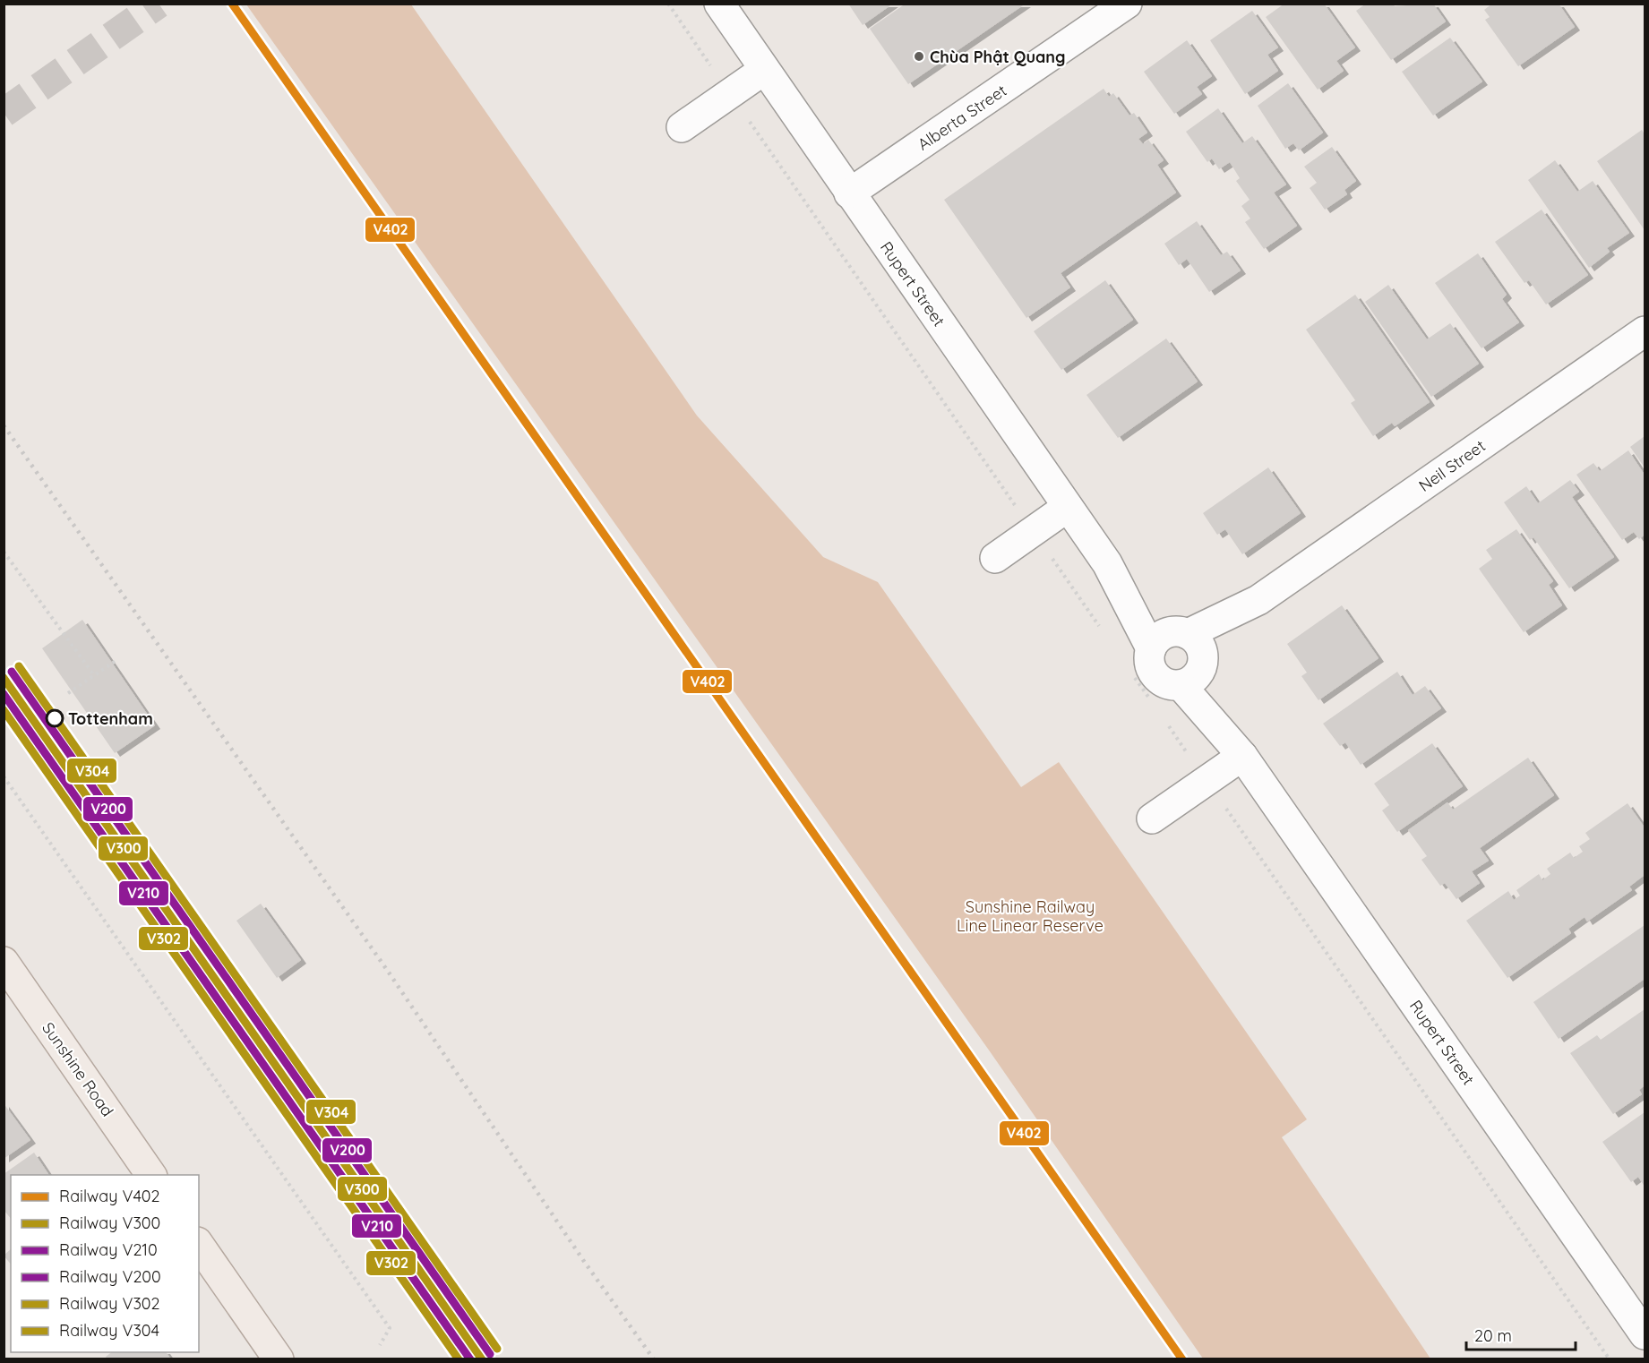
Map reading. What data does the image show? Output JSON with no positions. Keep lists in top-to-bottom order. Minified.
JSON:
{"streets":{"main road":["Sunshine Road"],"street":["Alberta Street","Rupert Street","Neil Street"]},"crossings":[["Alberta Street","Rupert Street"],["Rupert Street","Neil Street"]],"parks":["Sunshine Railway Line Linear Reserve"],"places":["Chùa Phật Quang","Tottenham"],"lines":["rail line V402","rail line V304","rail line V200","rail line V300","rail line V210","rail line V302"],"legend":["Railway V402","Railway V300","Railway V210","Railway V200","Railway V302","Railway V304"],"scale_bar":"20 m"}
